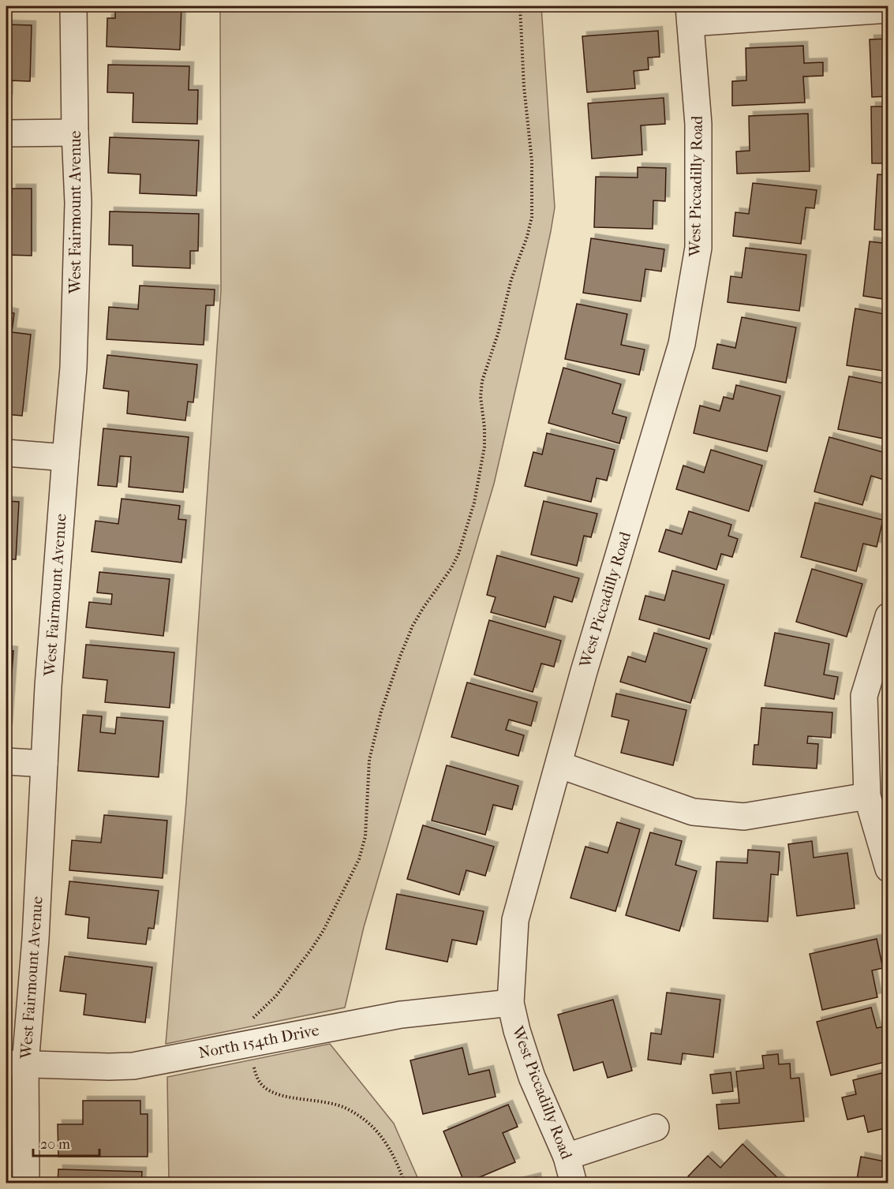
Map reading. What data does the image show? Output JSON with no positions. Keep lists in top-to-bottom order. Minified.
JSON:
{"streets":{"street":["West Piccadilly Road","West Fairmount Avenue","North 154th Drive"]},"crossings":[["West Piccadilly Road","North 154th Drive"],["West Fairmount Avenue","North 154th Drive"]],"scale_bar":"20 m"}
